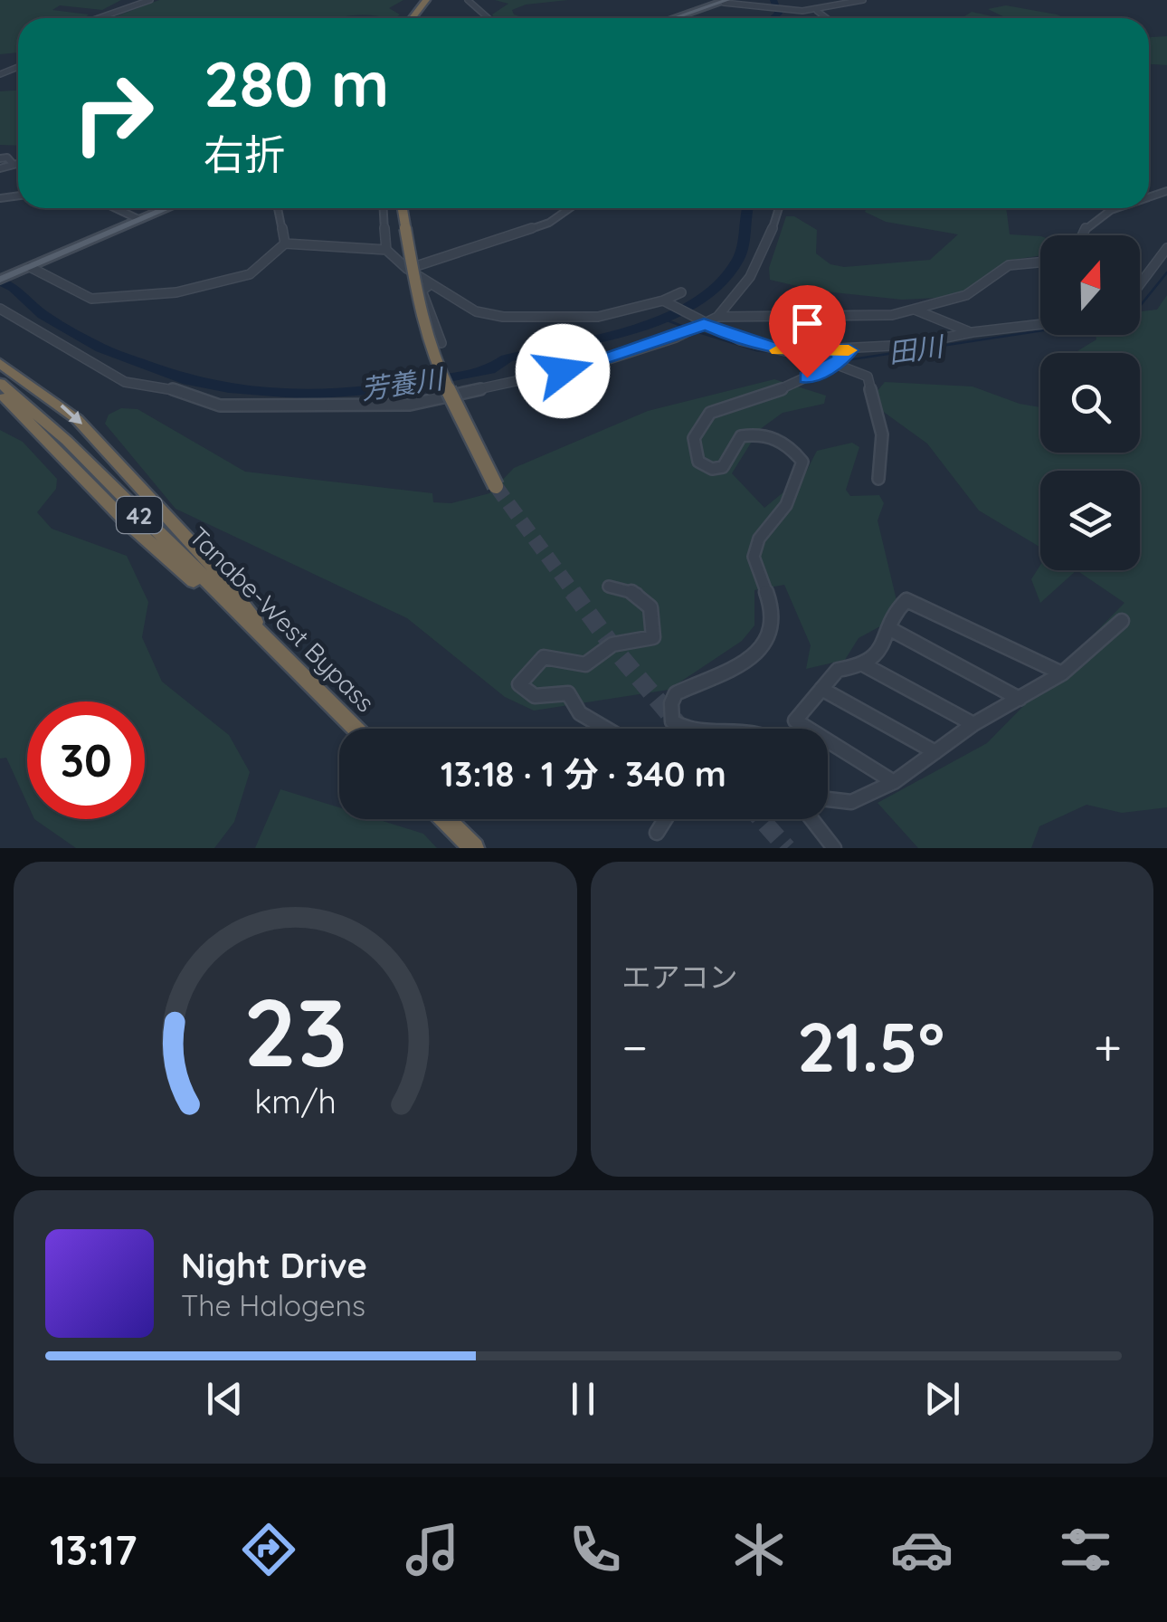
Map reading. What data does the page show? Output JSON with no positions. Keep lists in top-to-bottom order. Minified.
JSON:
{"streets":{"highway":["42","Tanabe-West Bypass"]},"water":["田川","芳養川"],"north":"top","page":{"turn":["280 m","右折"],"limit":"30","trip":"13:18 · 1 分 · 340 m","tile":"エアコン","heat":["−","21.5°","+"],"song":["Night Drive","The Halogens"],"tabs":"13:17","gauge":["23","km/h"]}}
